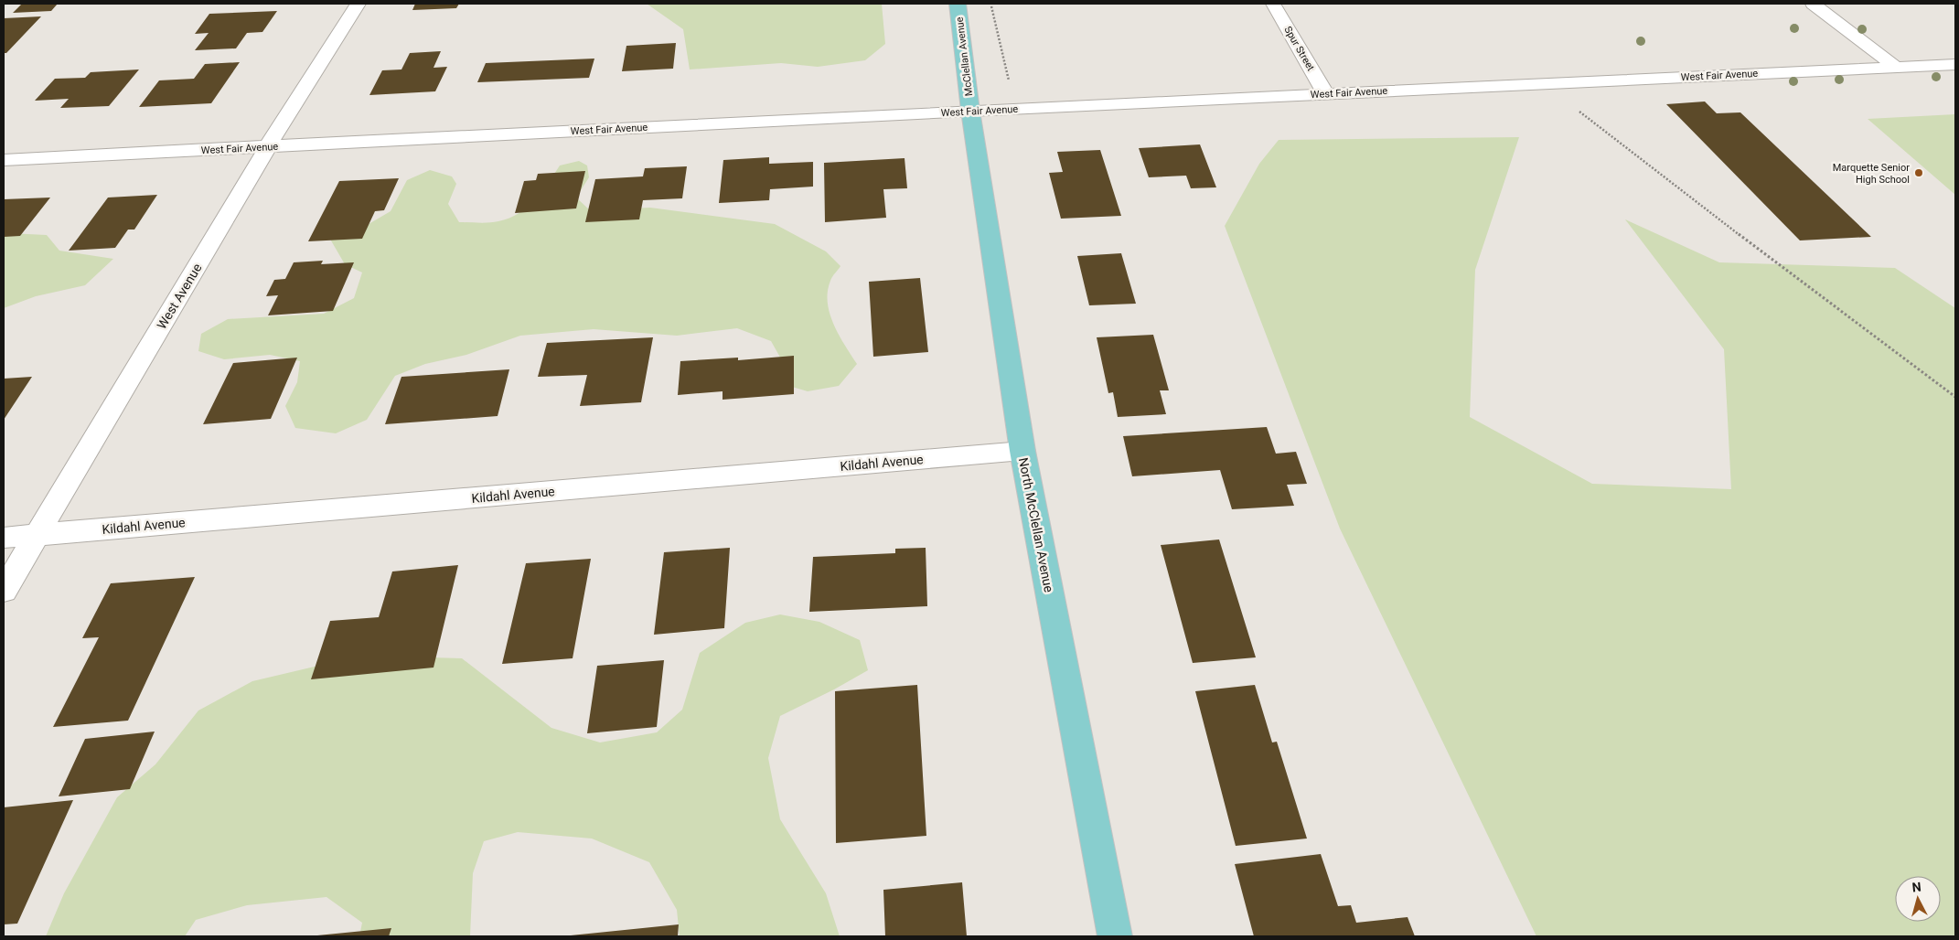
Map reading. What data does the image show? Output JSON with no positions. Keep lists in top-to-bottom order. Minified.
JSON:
{"streets":{"main road":["McClellan Avenue","North McClellan Avenue"],"street":["Spur Street","West Fair Avenue","West Avenue","Kildahl Avenue"]},"crossings":[["Spur Street","West Fair Avenue"],["McClellan Avenue","West Fair Avenue"],["McClellan Avenue","North McClellan Avenue"],["West Fair Avenue","West Avenue"],["West Fair Avenue","North McClellan Avenue"],["West Avenue","Kildahl Avenue"],["Kildahl Avenue","North McClellan Avenue"]],"places":["Marquette Senior High School"],"north":"top"}
